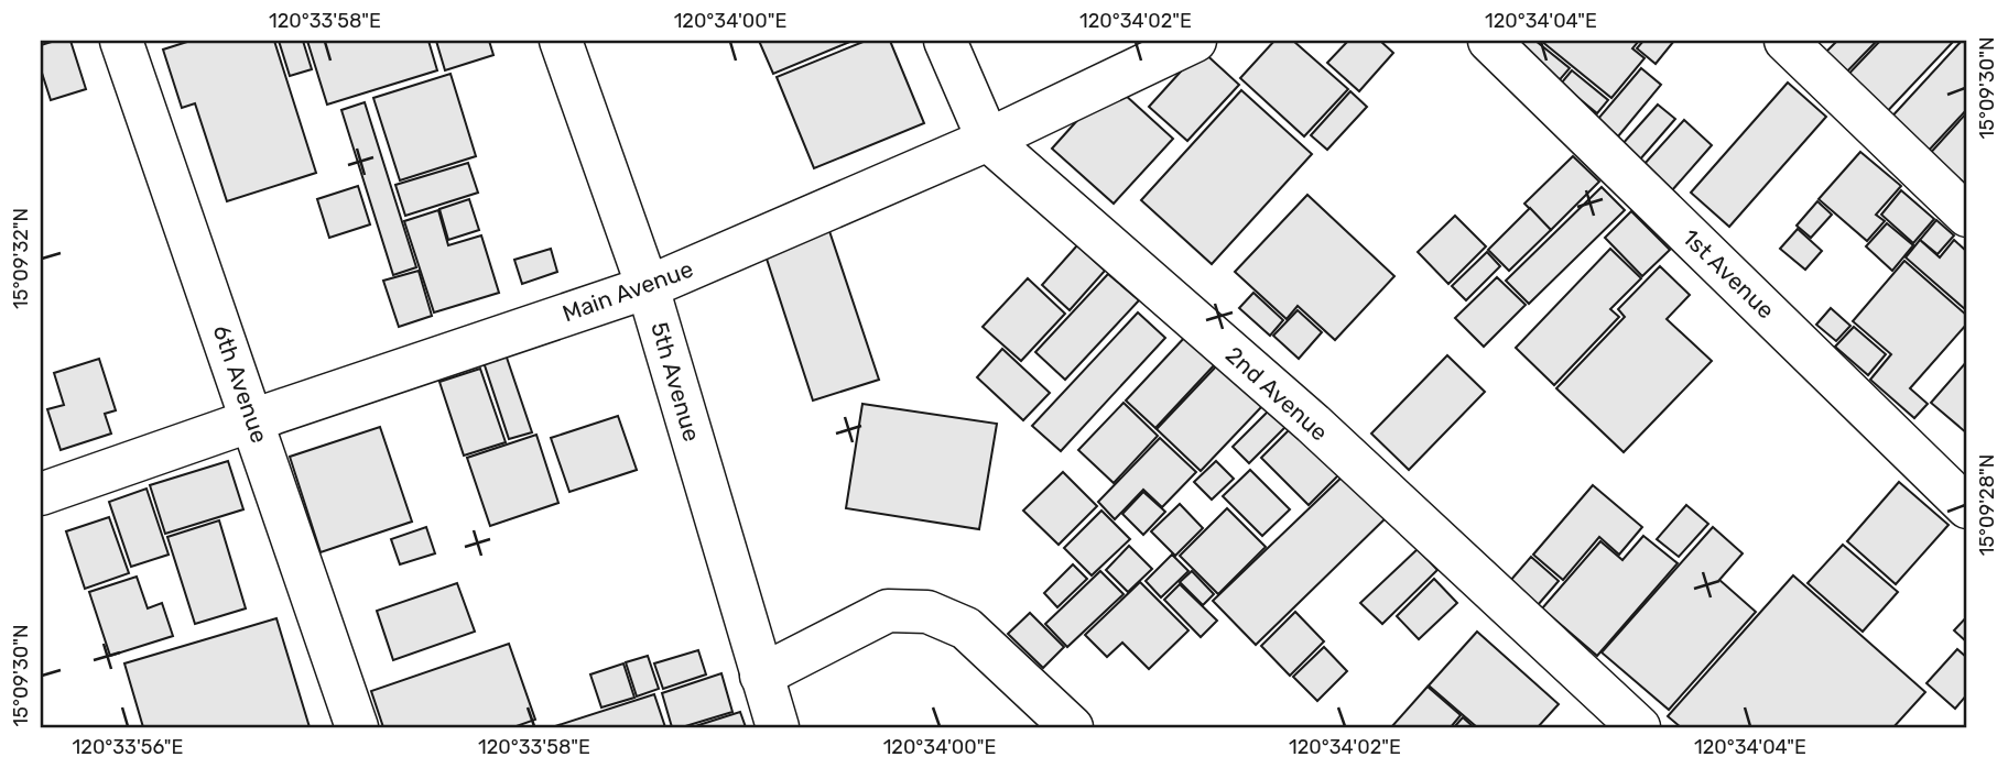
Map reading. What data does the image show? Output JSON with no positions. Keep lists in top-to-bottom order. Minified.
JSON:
{"streets":{"street":["1st Avenue","Main Avenue","5th Avenue","6th Avenue","2nd Avenue"]},"crossings":[["Main Avenue","5th Avenue"],["Main Avenue","6th Avenue"],["Main Avenue","2nd Avenue"]],"coordinates":["120°33'58\"E","120°34'00\"E","120°34'02\"E","120°34'04\"E","15°09'30\"N","15°09'32\"N","15°09'28\"N","120°33'56\"E"]}
